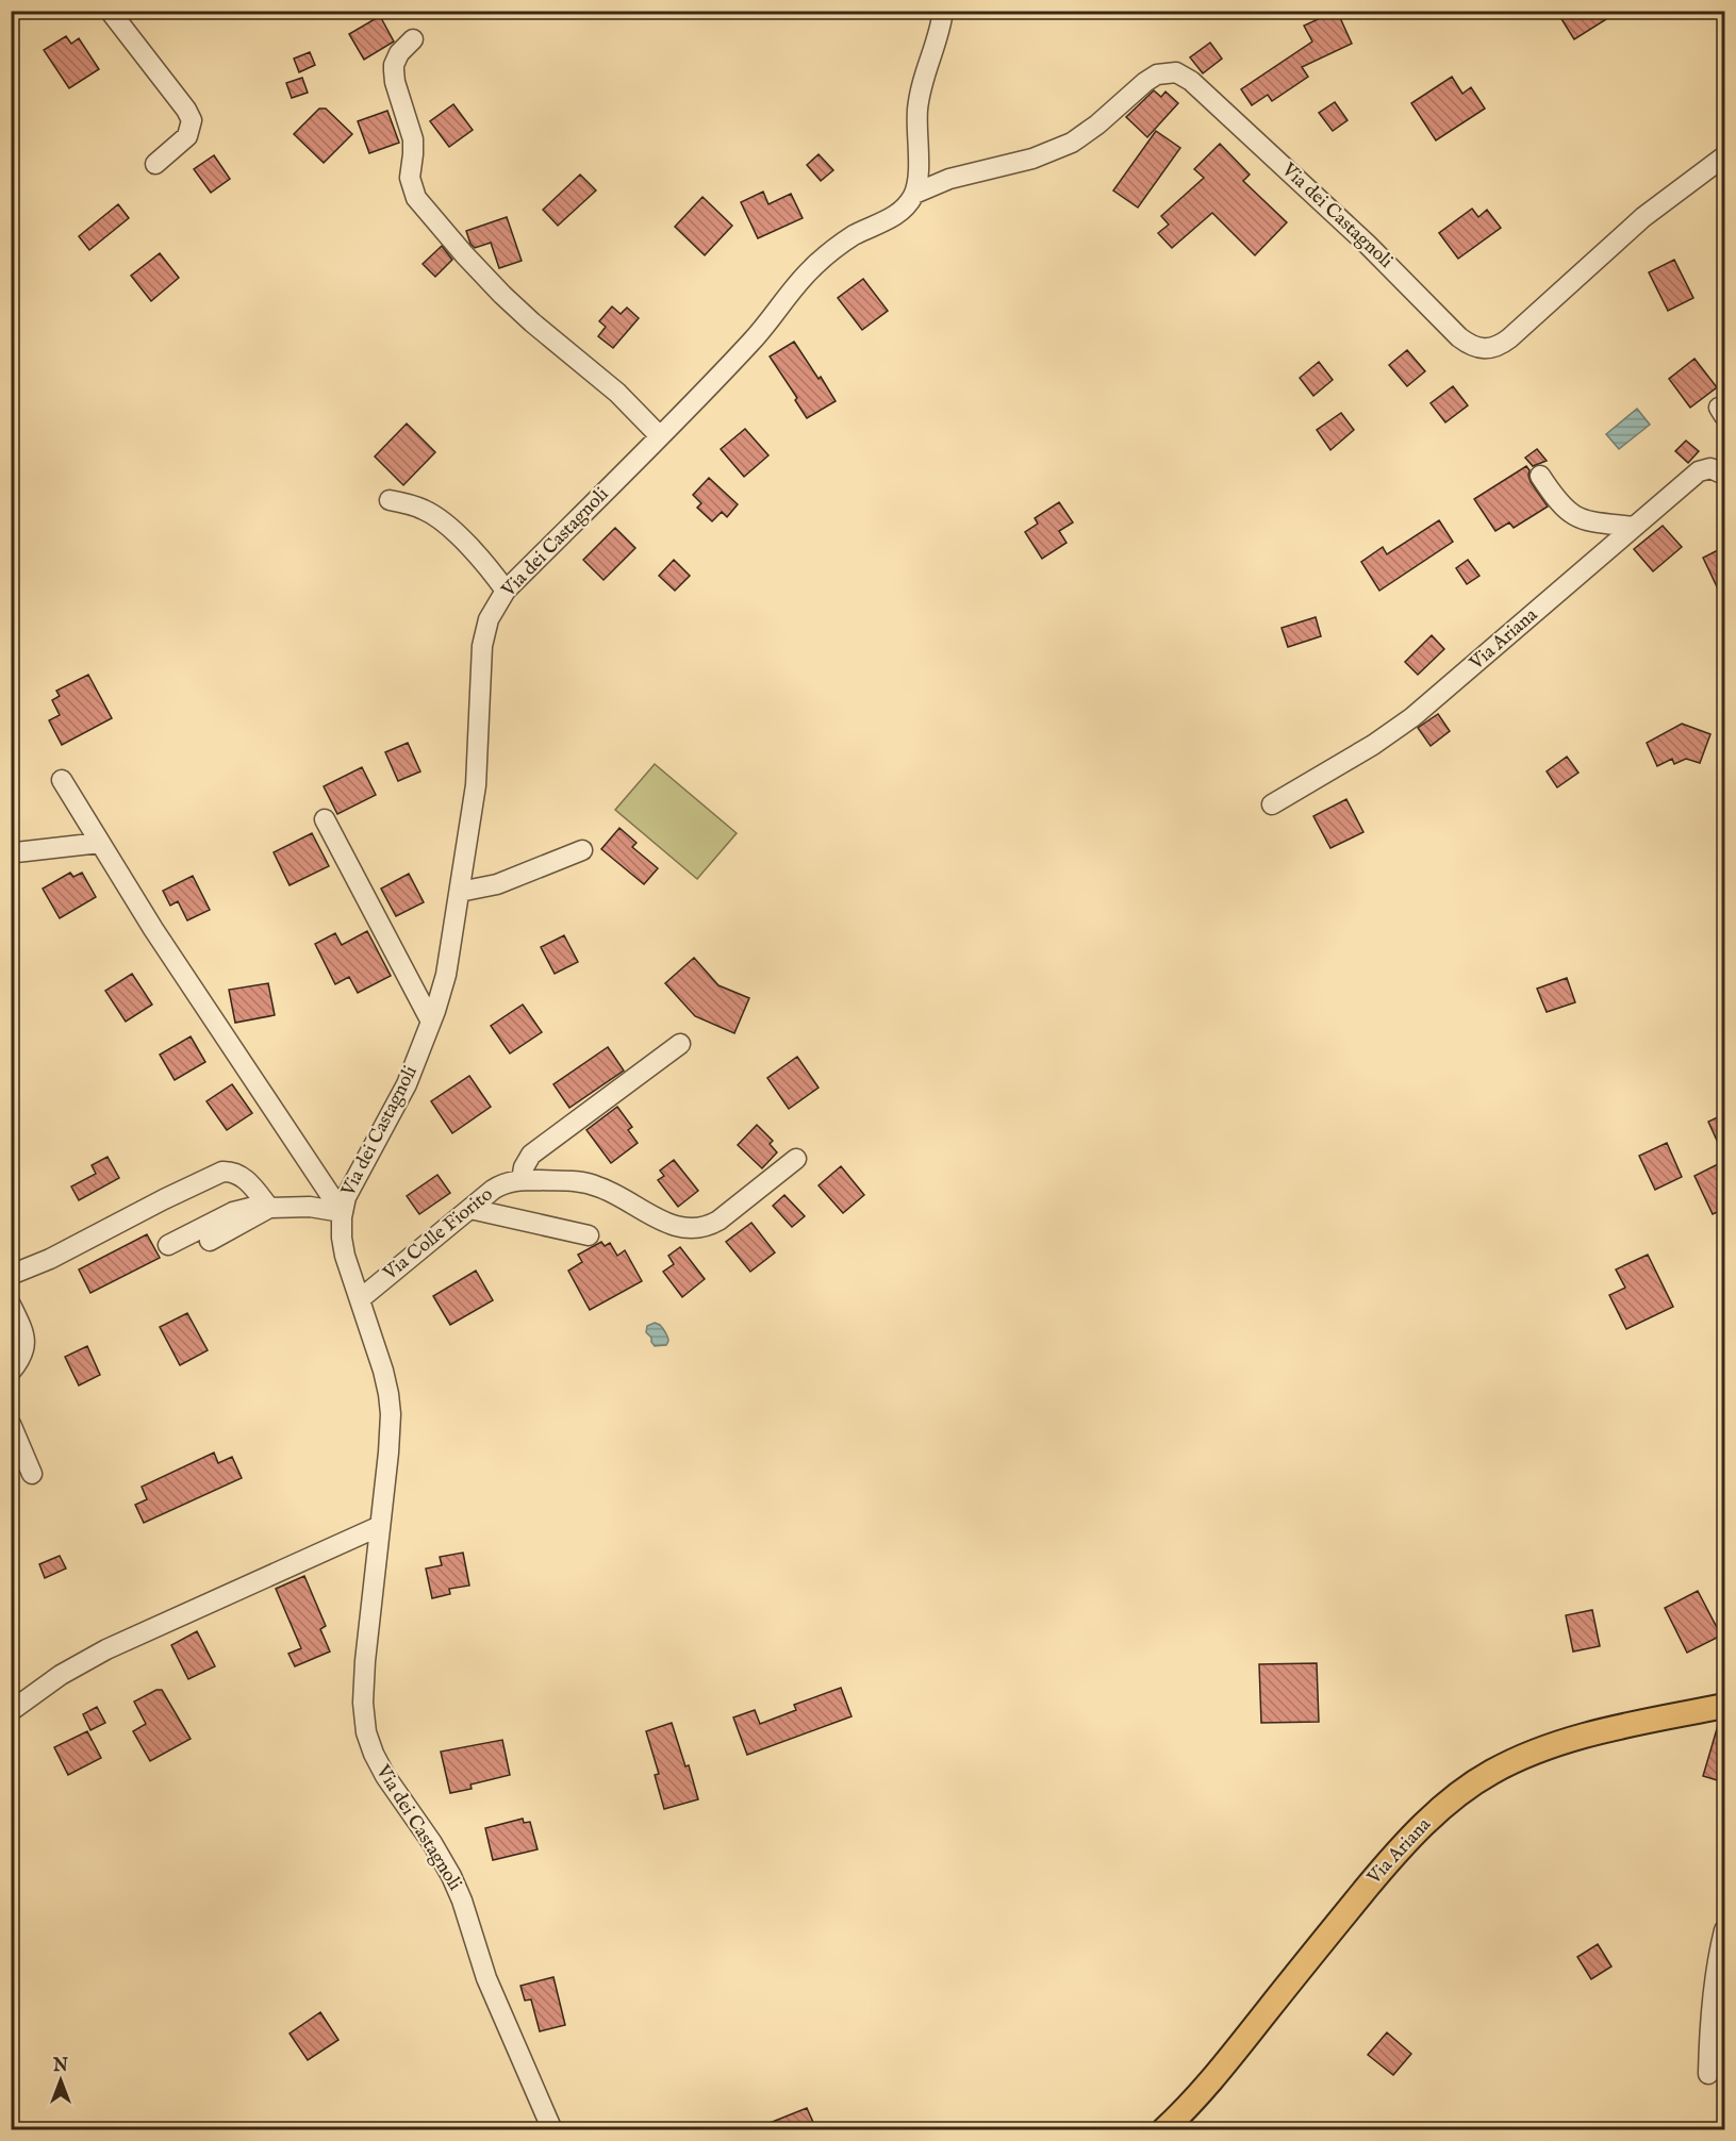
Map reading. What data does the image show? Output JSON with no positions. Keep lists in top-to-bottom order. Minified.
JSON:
{"streets":{"main road":["Via Ariana"],"street":["Via dei Castagnoli","Via Colle Fiorito"]},"crossings":[["Via dei Castagnoli","Via Colle Fiorito"]],"north":"top"}
